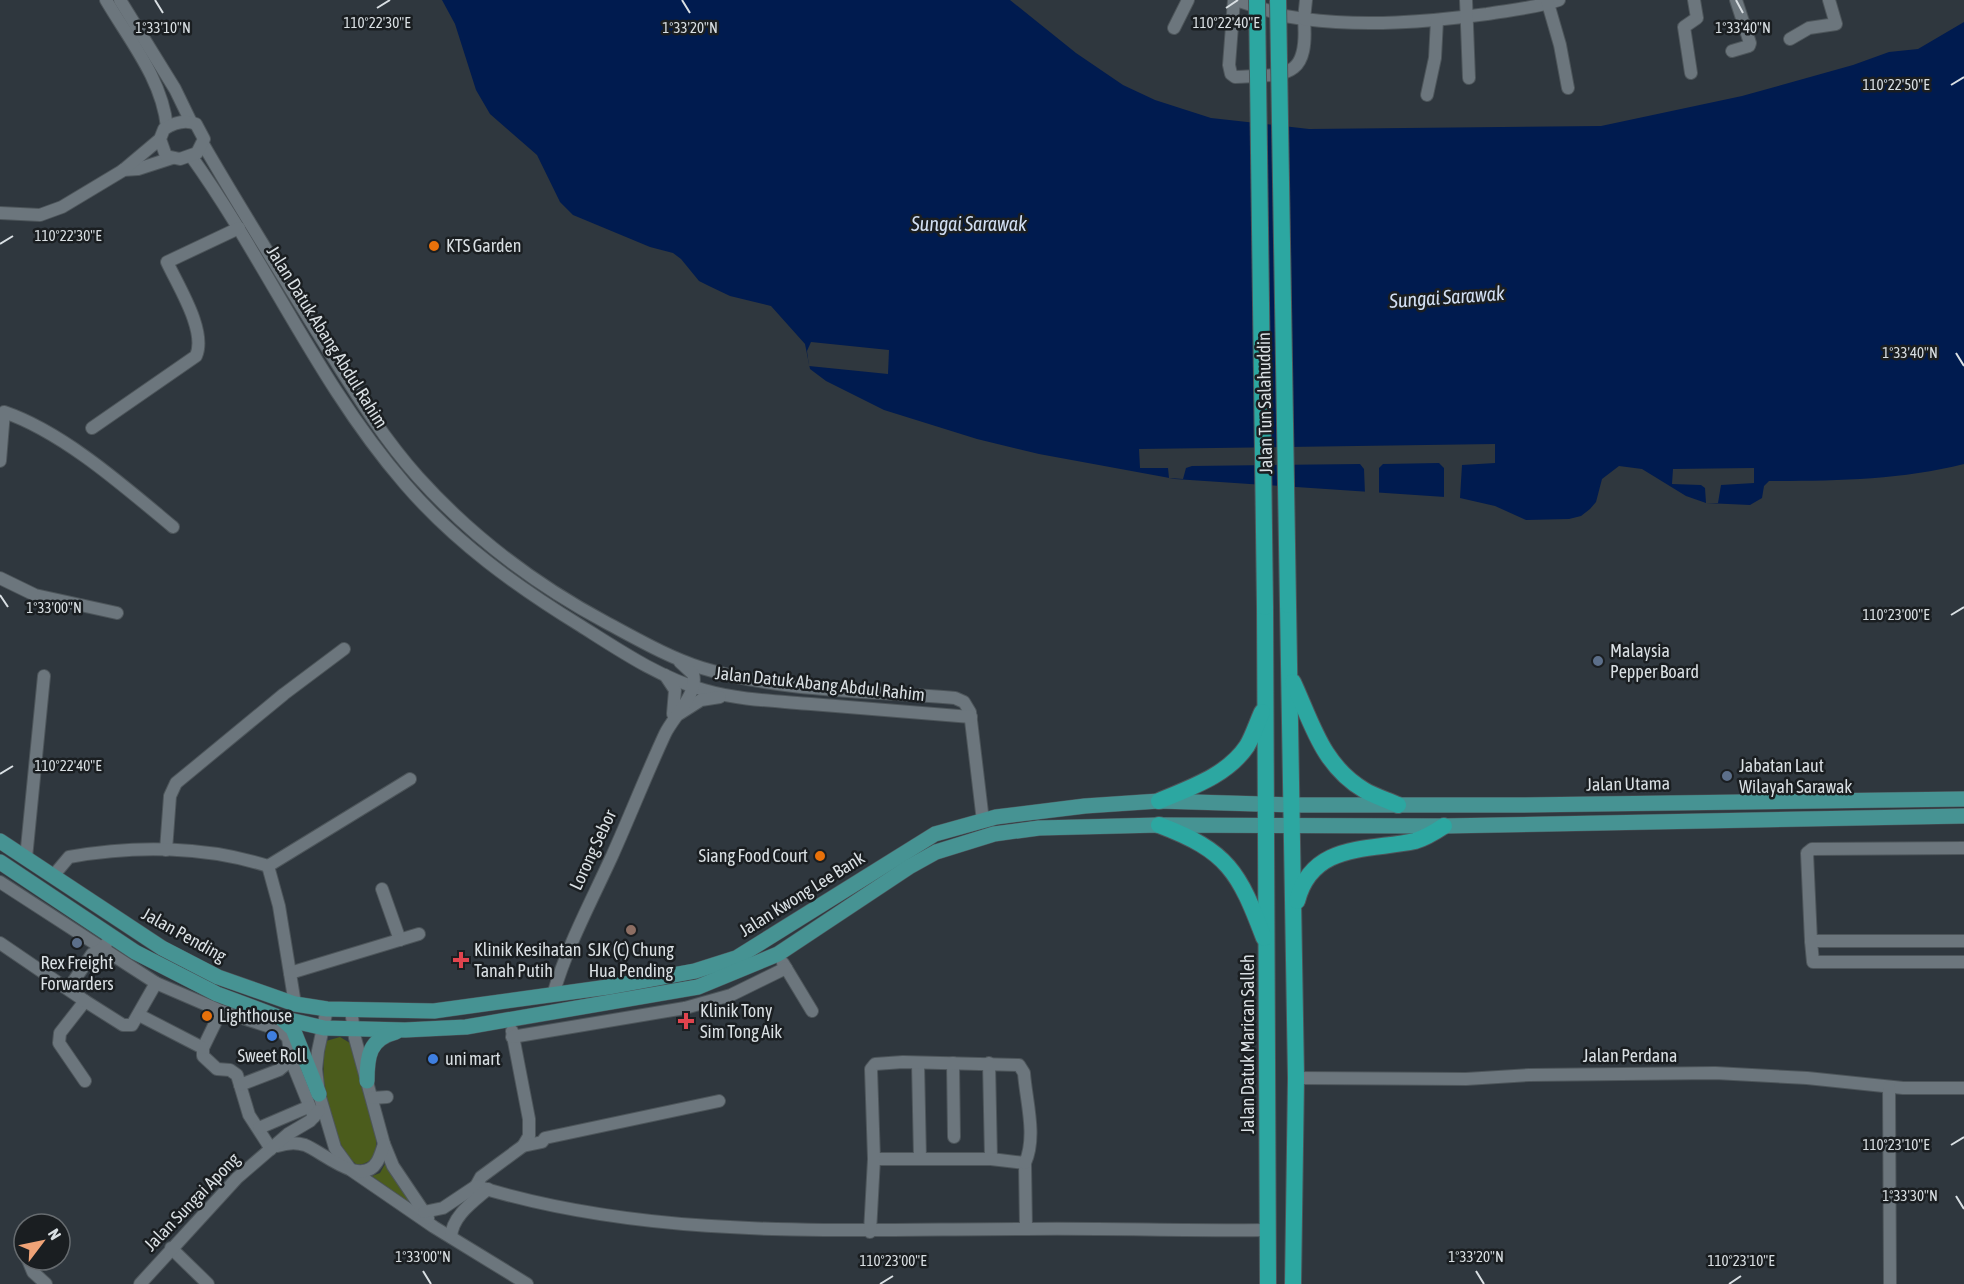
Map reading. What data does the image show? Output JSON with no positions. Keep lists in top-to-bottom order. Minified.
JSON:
{"streets":{"highway":["Jalan Tun Salahuddin","Jalan Datuk Marican Salleh"],"main road":["Jalan Utama","Jalan Kwong Lee Bank","Jalan Pending"],"street":["Jalan Datuk Abang Abdul Rahim","Lorong Sebor","Jalan Perdana","Jalan Sungai Apong"]},"crossings":[["Jalan Tun Salahuddin","Jalan Utama"],["Jalan Tun Salahuddin","Jalan Kwong Lee Bank"],["Jalan Tun Salahuddin","Jalan Datuk Marican Salleh"],["Jalan Utama","Jalan Kwong Lee Bank"],["Jalan Utama","Jalan Datuk Marican Salleh"],["Lorong Sebor","Jalan Kwong Lee Bank"],["Jalan Kwong Lee Bank","Jalan Pending"],["Jalan Kwong Lee Bank","Jalan Datuk Marican Salleh"]],"water":["Sungai Sarawak"],"places":{"other":["KTS Garden","Malaysia Pepper Board","Jabatan Laut Wilayah Sarawak","Siang Food Court","SJK (C) Chung Hua Pending","Rex Freight Forwarders","Lighthouse","Sweet Roll","uni mart"],"health":["Klinik Kesihatan Tanah Putih","Klinik Tony Sim Tong Aik"]},"north":"top right","coordinates":["110°22'30\"E","110°22'40\"E","1°33'10\"N","1°33'20\"N","1°33'40\"N","110°22'50\"E","1°33'00\"N","110°23'00\"E","110°23'10\"E","1°33'30\"N"]}
